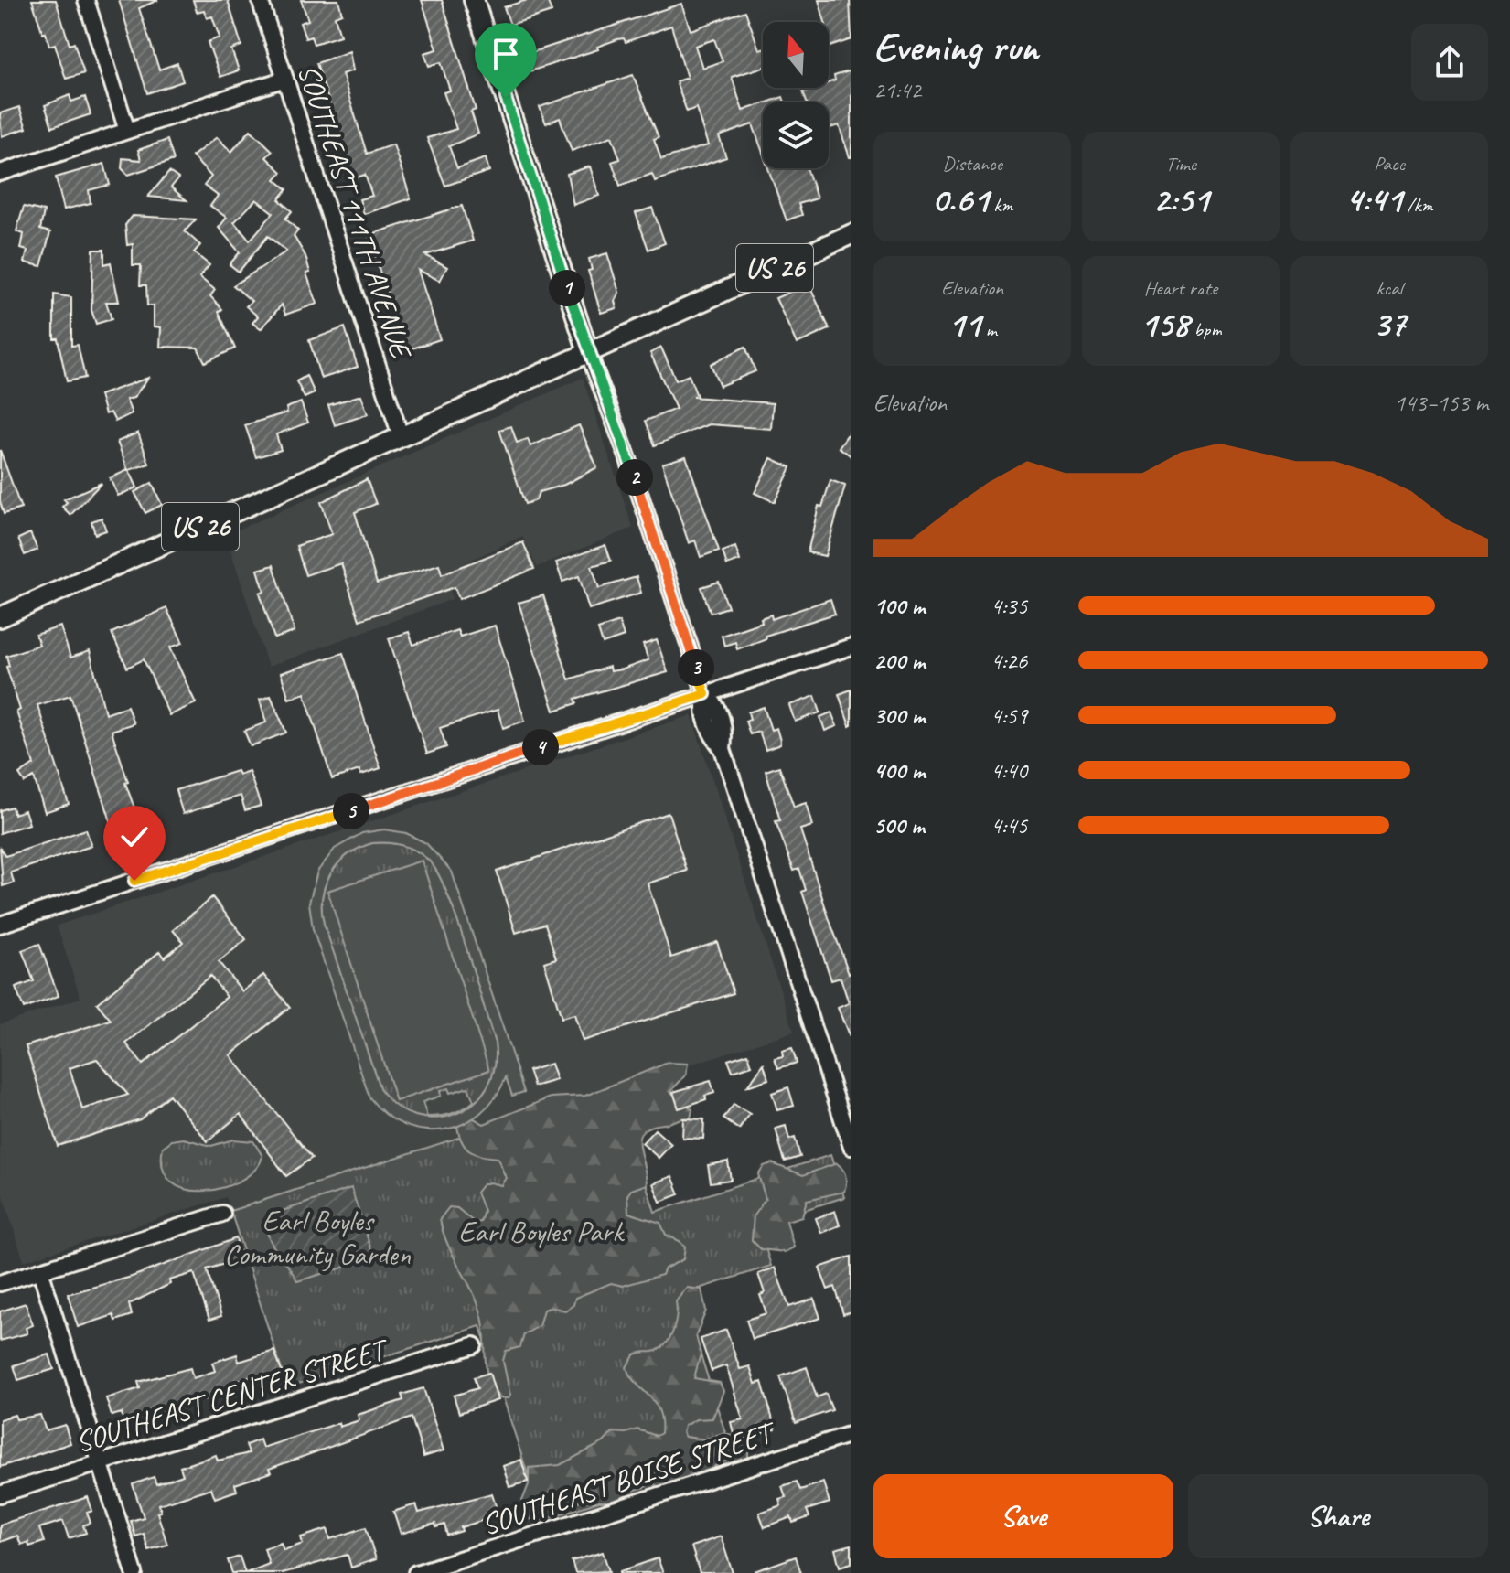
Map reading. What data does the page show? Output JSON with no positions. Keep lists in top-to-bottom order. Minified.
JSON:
{"streets":{"main road":["US 26"],"street":["SOUTHEAST 111TH AVENUE","SOUTHEAST CENTER STREET","SOUTHEAST BOISE STREET"]},"crossings":[["SOUTHEAST 111TH AVENUE","US 26"]],"parks":["Earl Boyles Community Garden","Earl Boyles Park"],"north":"top","page":{"heading":["Evening run","21:42"],"stats":[["Distance","0.61 km"],["Time","2:51"],["Pace","4:41 /km"],["Elevation","11 m"],["Heart rate","158 bpm"],["kcal","37"]],"pins":["1","2","3","4","5"],"chart":["Elevation","143–153 m"],"list":[{"name":"100 m","note":"4:35"},{"name":"200 m","note":"4:26"},{"name":"300 m","note":"4:59"},{"name":"400 m","note":"4:40"},{"name":"500 m","note":"4:45"}],"buttons":["Save","Share"]}}
